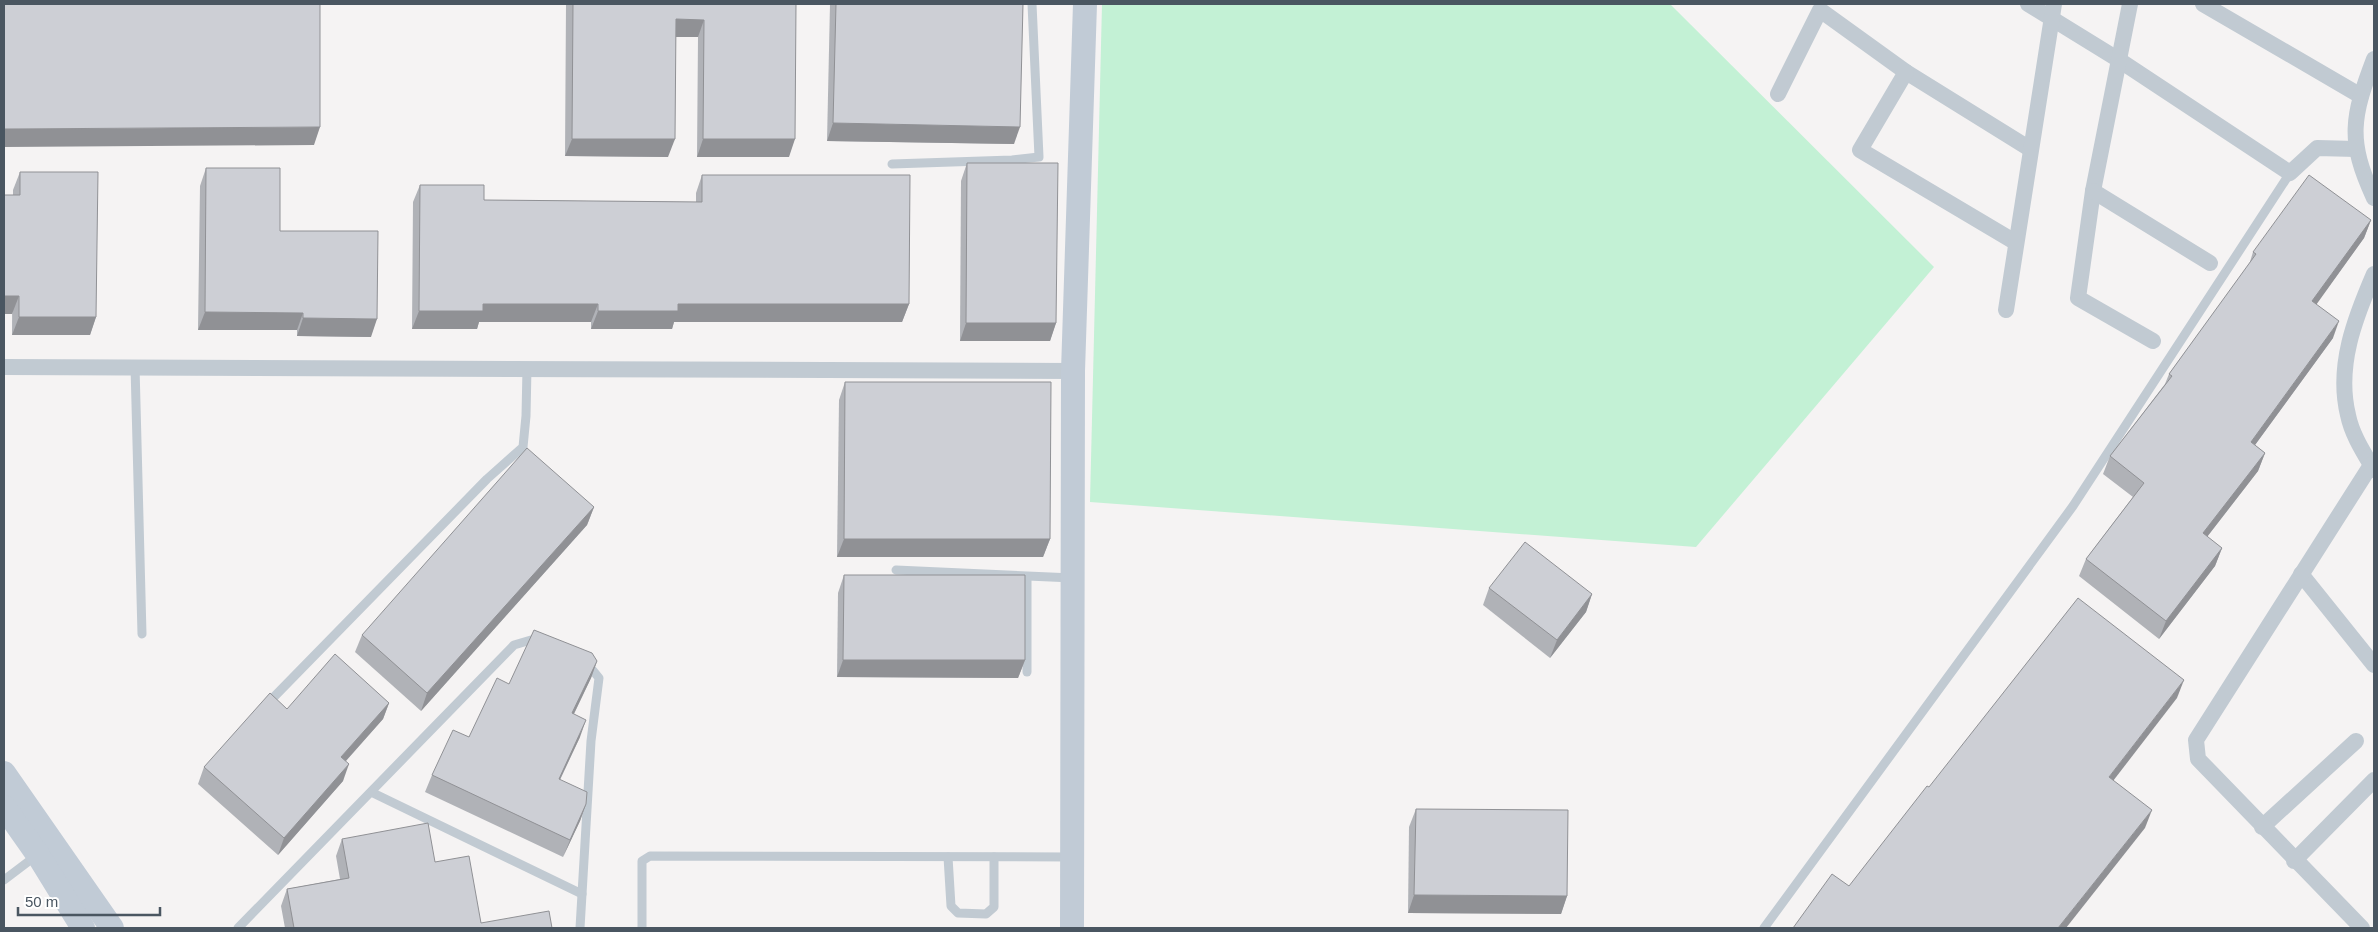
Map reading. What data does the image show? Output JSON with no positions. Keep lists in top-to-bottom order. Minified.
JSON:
{"scale_bar":"50 m"}
